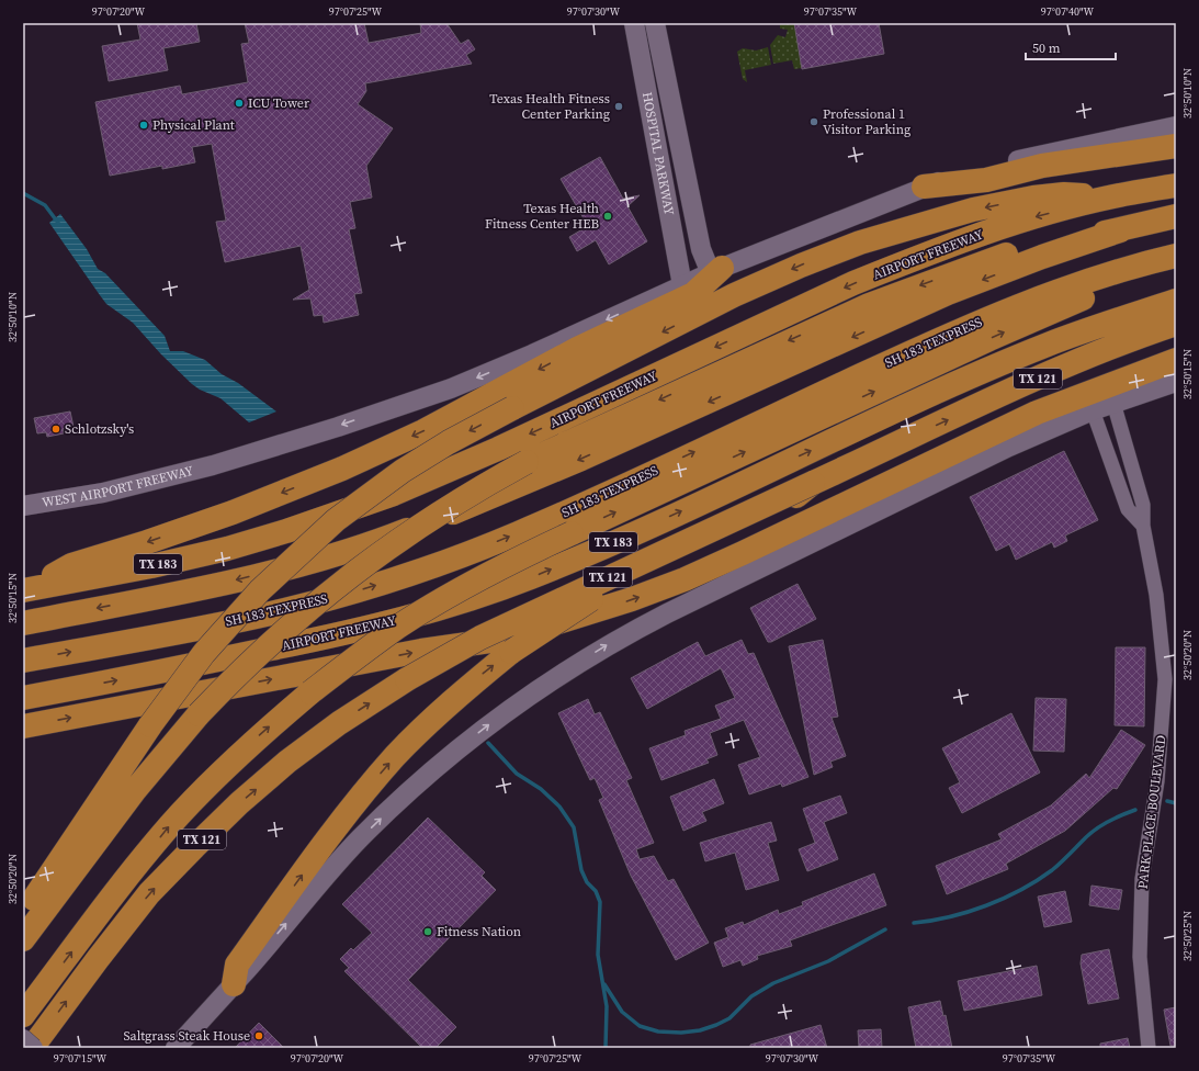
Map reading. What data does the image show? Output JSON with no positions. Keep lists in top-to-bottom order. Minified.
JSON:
{"streets":{"highway":["AIRPORT FREEWAY","SH 183 TEXPRESS","TX 121","TX 183"],"main road":["HOSPITAL PARKWAY","WEST AIRPORT FREEWAY"],"street":["PARK PLACE BOULEVARD"]},"crossings":[["HOSPITAL PARKWAY","WEST AIRPORT FREEWAY"]],"one_way":["WEST AIRPORT FREEWAY"],"places":["ICU Tower","Texas Health Fitness Center Parking","Professional 1 Visitor Parking","Physical Plant","Texas Health Fitness Center HEB","Schlotzsky's","Fitness Nation","Saltgrass Steak House"],"scale_bar":"50 m","coordinates":["97°07'20\"W","97°07'25\"W","97°07'30\"W","97°07'35\"W","97°07'40\"W","32°50'10\"N","32°50'15\"N","32°50'20\"N","32°50'25\"N","97°07'15\"W"]}
